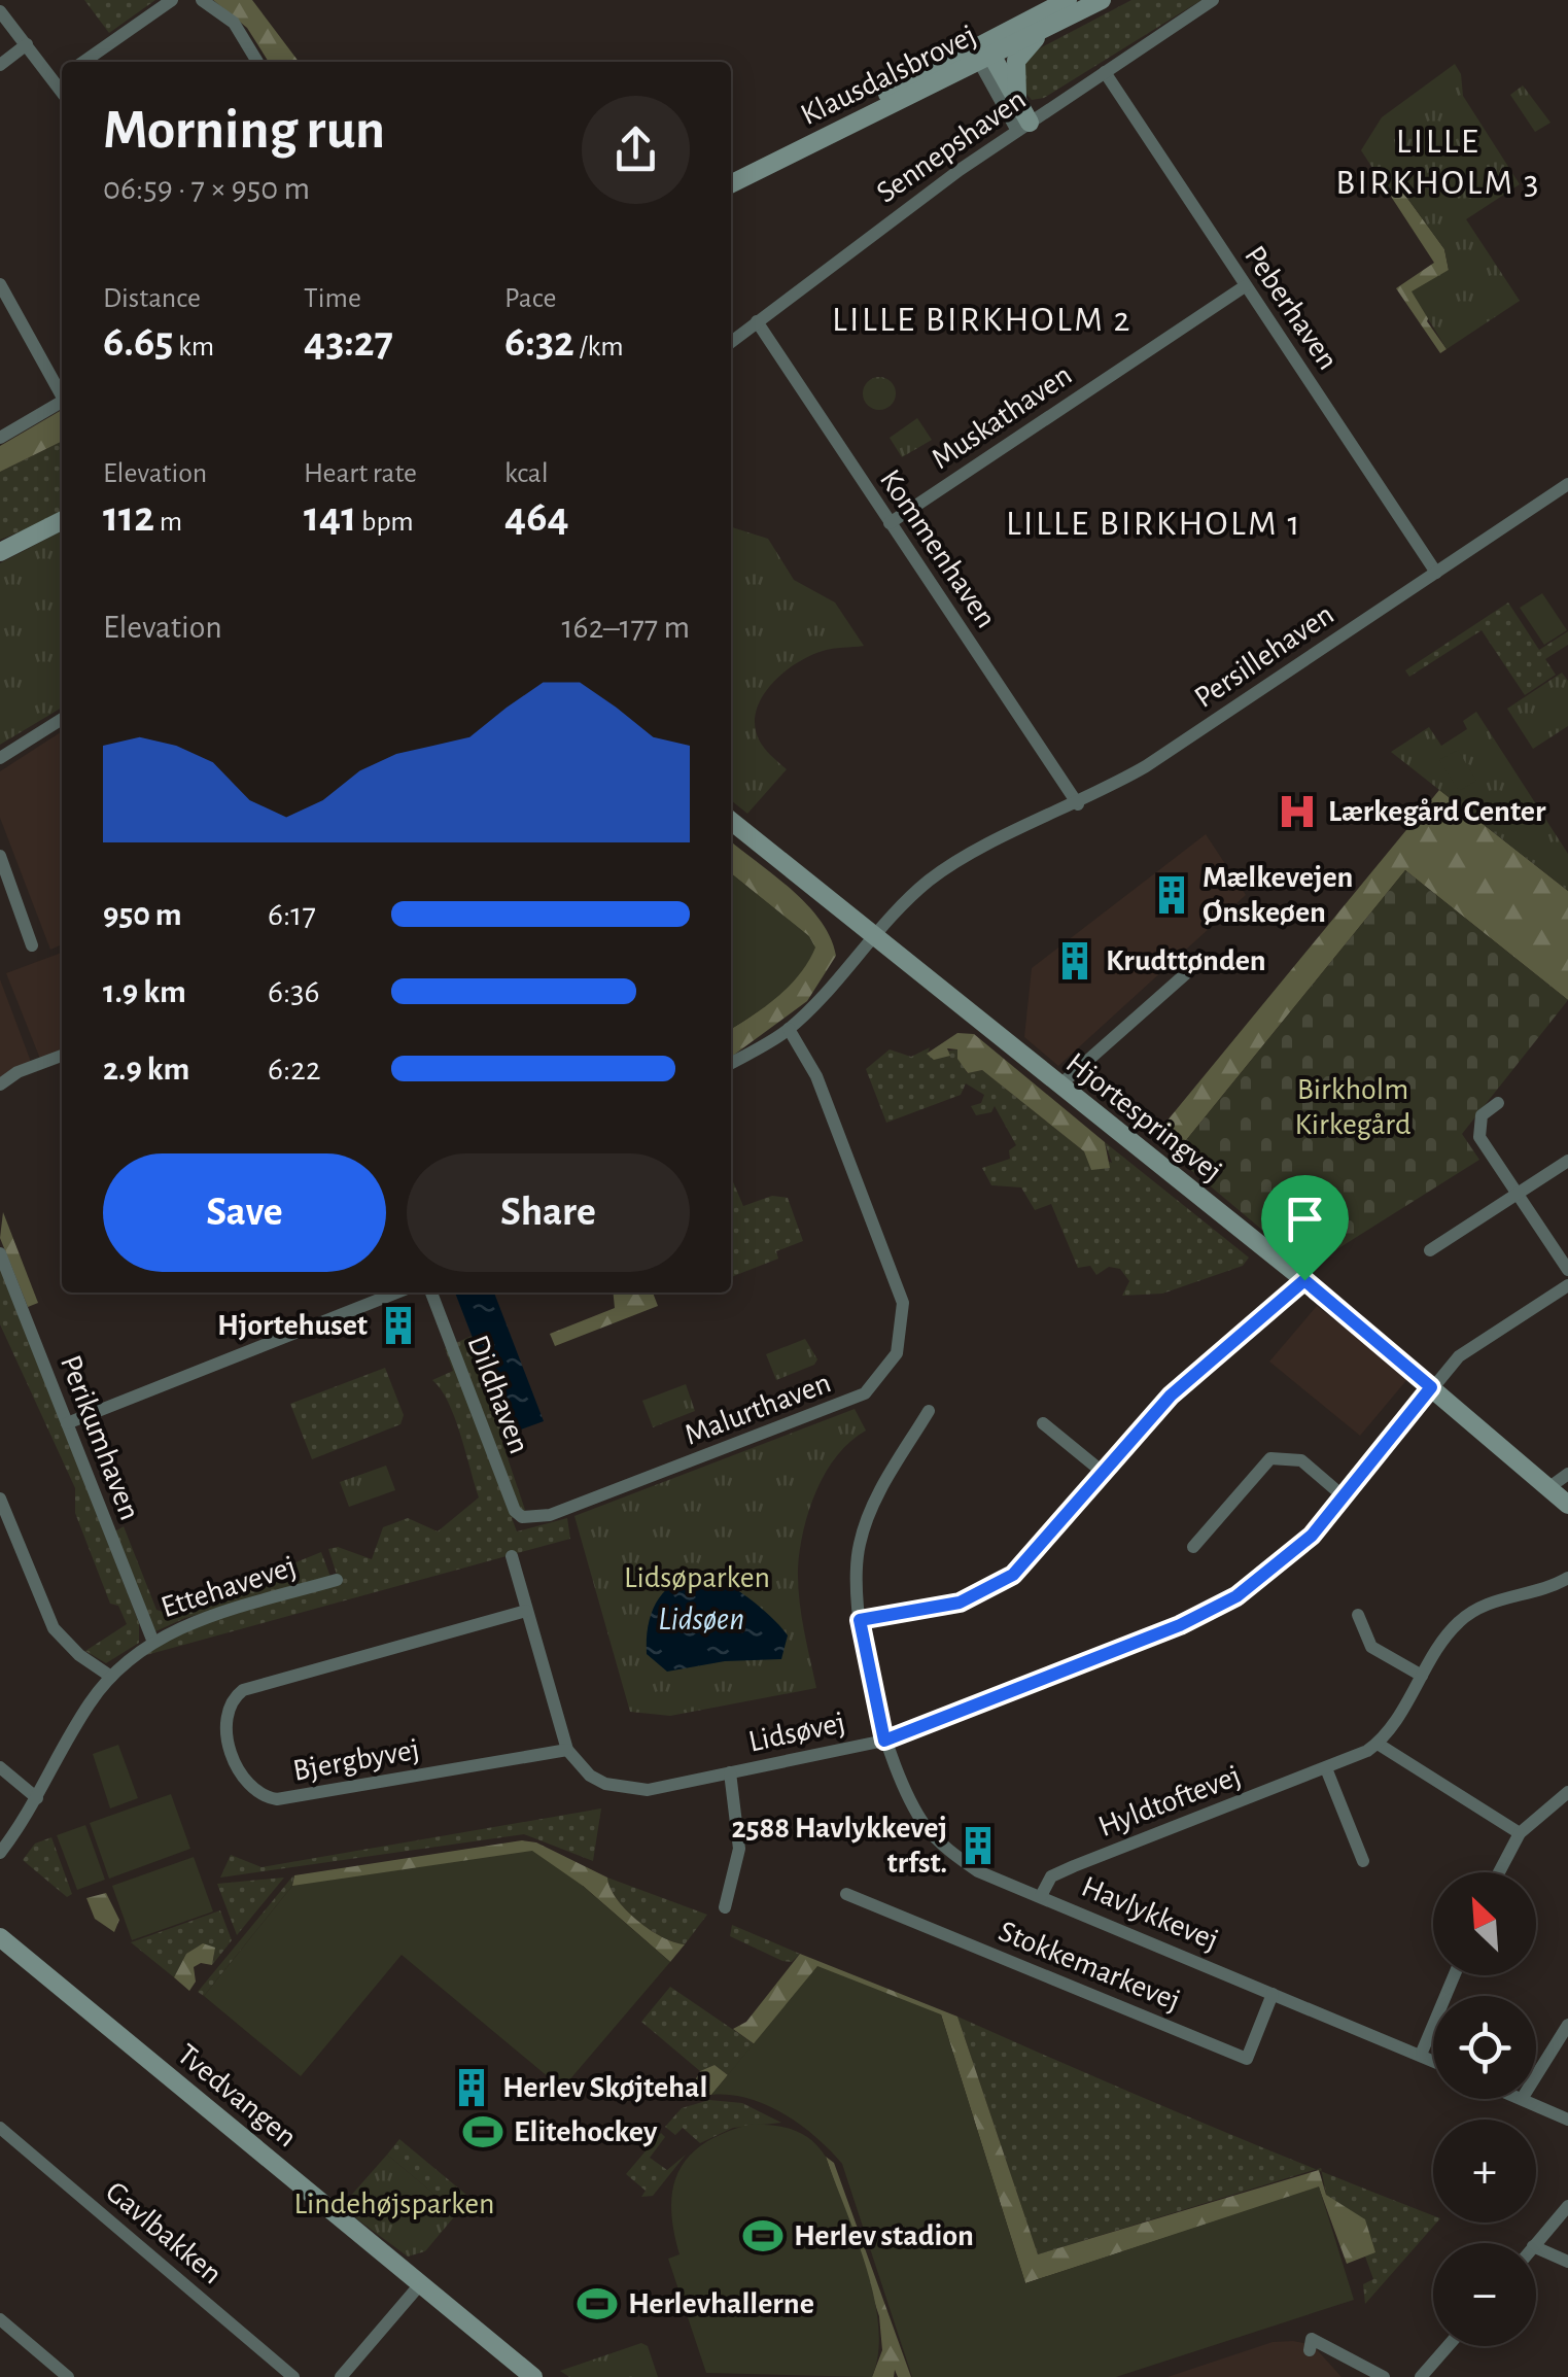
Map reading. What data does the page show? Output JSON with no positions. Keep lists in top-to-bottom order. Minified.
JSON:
{"streets":{"street":["Klausdalsbrovej","Sennepshaven","Peberhaven","Muskathaven","Kommenhaven","Persillehaven","Hjortespringvej","Dildhaven","Malurthaven","Perikumhaven","Ettehavevej","Lidsøvej","Bjergbyvej","Hyldtoftevej","Havlykkevej","Stokkemarkevej","Tvedvangen","Gavlbakken"]},"crossings":[["Sennepshaven","Peberhaven"],["Sennepshaven","Kommenhaven"],["Peberhaven","Muskathaven"],["Peberhaven","Persillehaven"],["Muskathaven","Kommenhaven"],["Kommenhaven","Persillehaven"],["Persillehaven","Hjortespringvej"],["Hjortespringvej","Lidsøvej"],["Dildhaven","Malurthaven"],["Perikumhaven","Ettehavevej"],["Lidsøvej","Bjergbyvej"],["Lidsøvej","Havlykkevej"],["Hyldtoftevej","Havlykkevej"],["Havlykkevej","Stokkemarkevej"]],"districts":["LILLE BIRKHOLM 3","LILLE BIRKHOLM 2","LILLE BIRKHOLM 1"],"water":["Lidsøen"],"parks":["Birkholm Kirkegård","Lidsøparken","Lindehøjsparken"],"places":{"hospital":["Lærkegård Center"],"building":["Mælkevejen Ønskeøen","Krudttønden","Hjortehuset","2588 Havlykkevej trfst.","Herlev Skøjtehal"],"sports":["Elitehockey","Herlev stadion","Herlevhallerne"]},"north":"top left","page":{"heading":["Morning run","06:59 · 7 × 950 m"],"stats":[["Distance","6.65 km"],["Time","43:27"],["Pace","6:32 /km"],["Elevation","112 m"],["Heart rate","141 bpm"],["kcal","464"]],"chart":["Elevation","162–177 m"],"list":[{"name":"950 m","note":"6:17"},{"name":"1.9 km","note":"6:36"},{"name":"2.9 km","note":"6:22"}],"buttons":["Save","Share"],"map_buttons":["+","−"]}}
